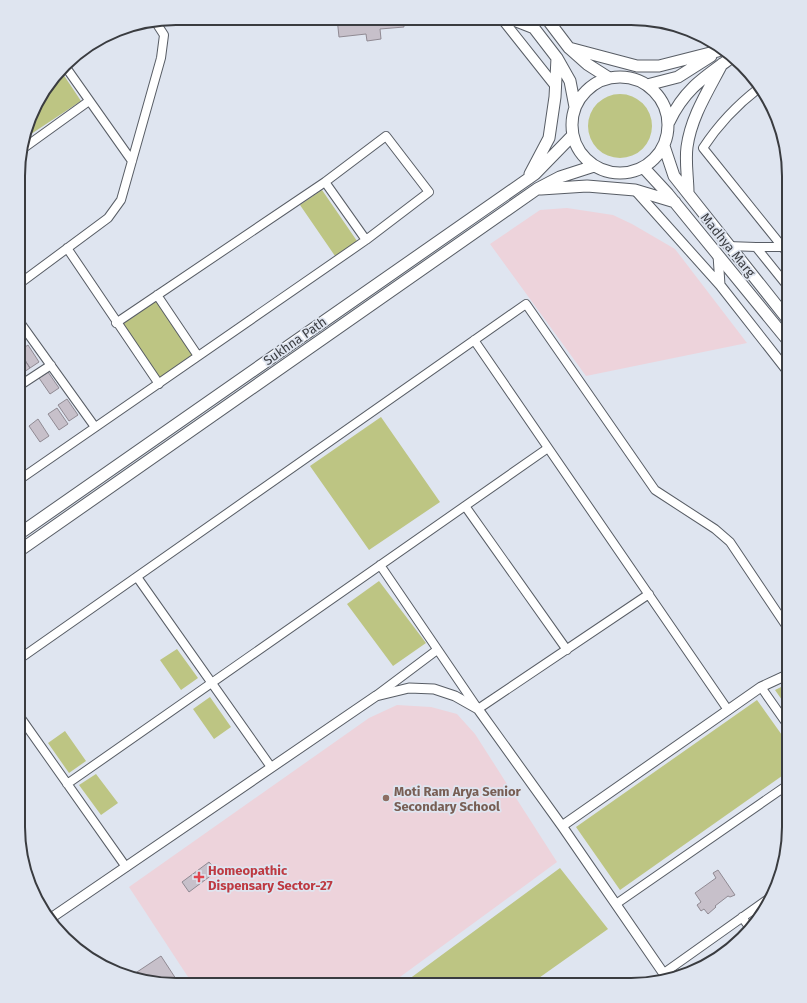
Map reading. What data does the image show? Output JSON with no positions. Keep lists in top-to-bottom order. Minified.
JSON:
{"streets":{"main road":["Madhya Marg","Sukhna Path"]},"crossings":[["Madhya Marg","Sukhna Path"]],"places":{"other":["Moti Ram Arya Senior Secondary School"],"health":["Homeopathic Dispensary Sector-27"]}}
